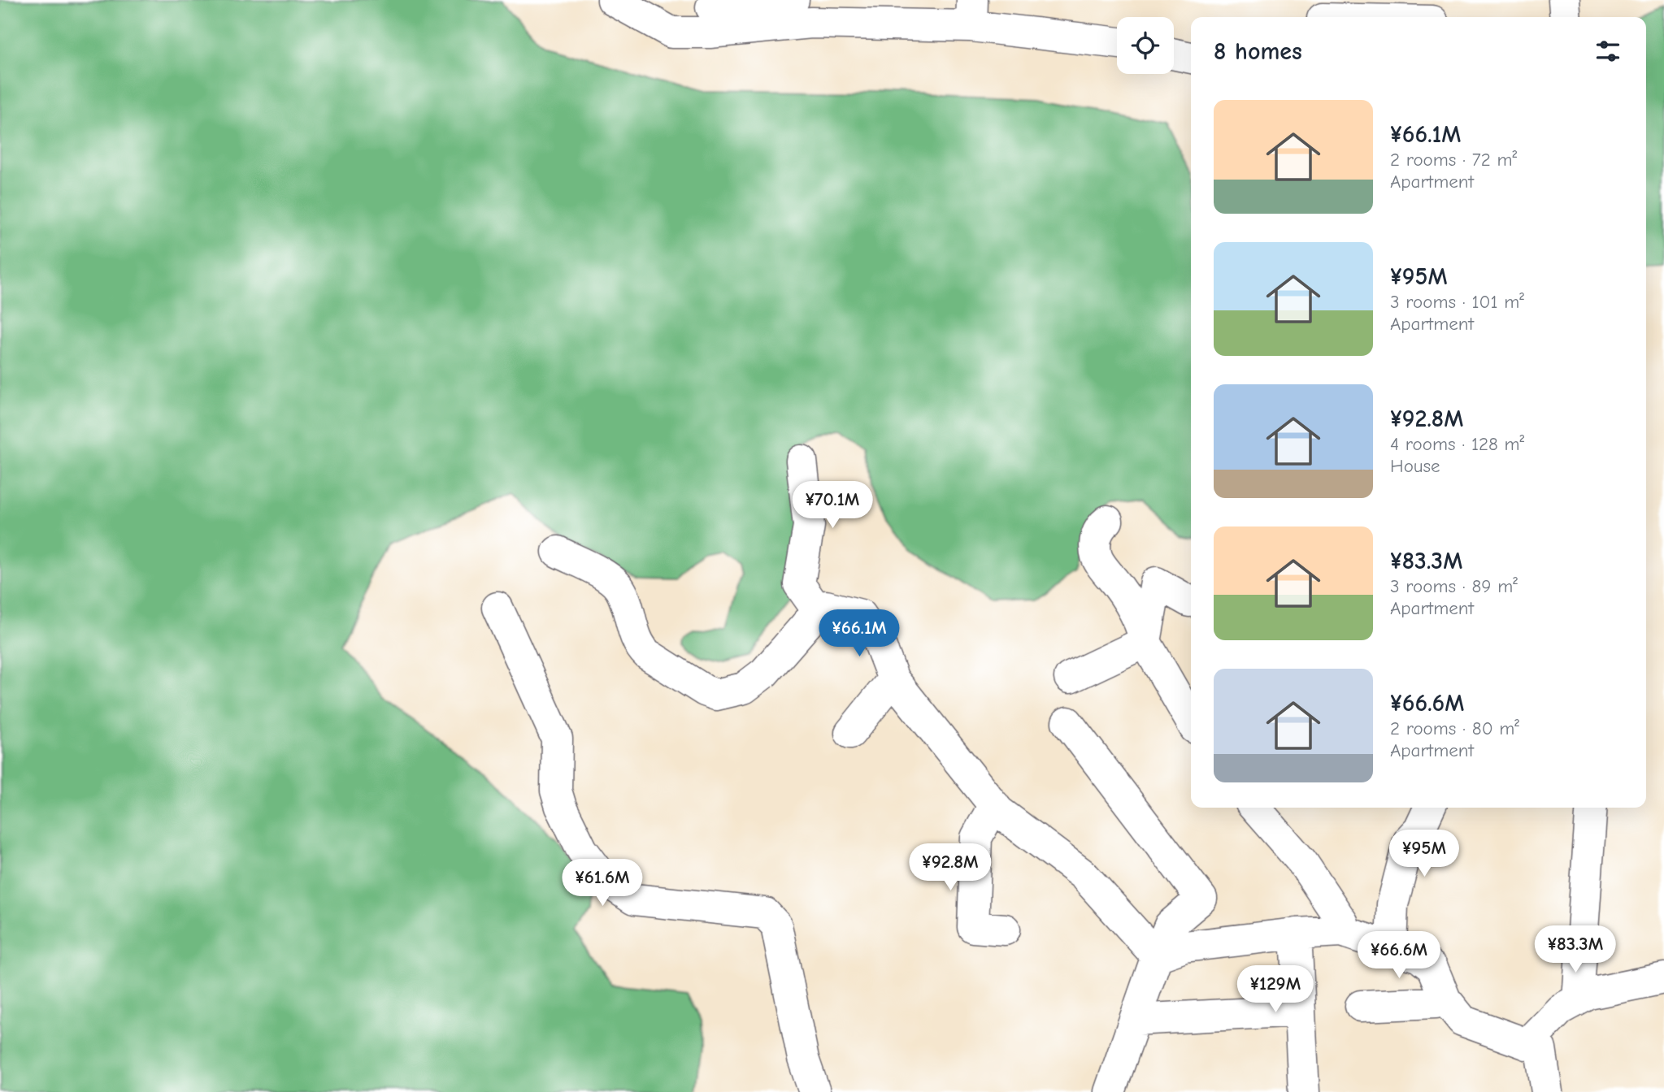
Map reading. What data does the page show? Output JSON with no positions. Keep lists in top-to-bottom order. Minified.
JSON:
{"page":{"heading":"8 homes","list":[{"name":"¥66.1M","note":"2 rooms · 72 m² · Apartment"},{"name":"¥95M","note":"3 rooms · 101 m² · Apartment"},{"name":"¥92.8M","note":"4 rooms · 128 m² · House"},{"name":"¥83.3M","note":"3 rooms · 89 m² · Apartment"},{"name":"¥66.6M","note":"2 rooms · 80 m² · Apartment"}],"price":["¥70.1M","¥66.1M","¥95M","¥92.8M","¥61.6M","¥83.3M","¥66.6M","¥129M"]}}
